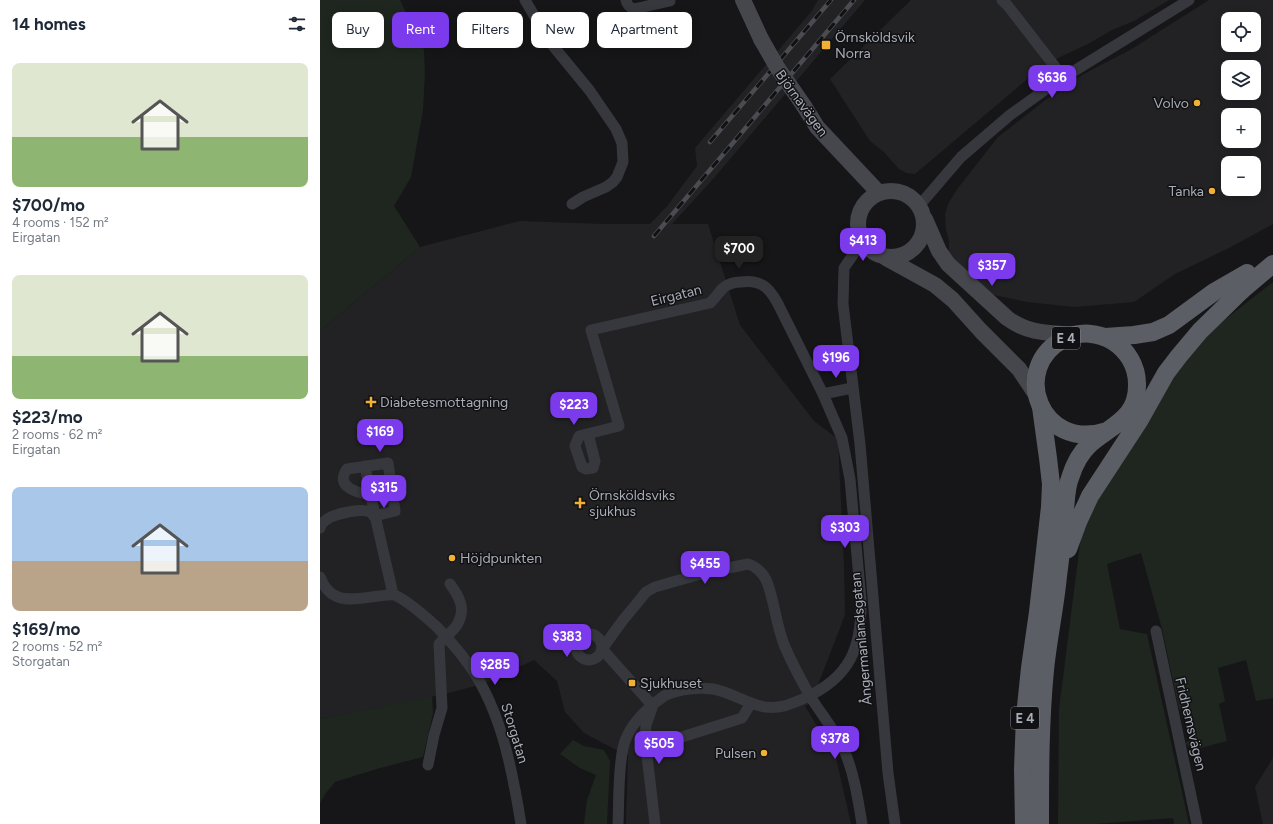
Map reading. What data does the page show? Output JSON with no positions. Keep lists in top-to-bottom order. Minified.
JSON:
{"streets":{"highway":["E 4"],"main road":["Björnavägen"],"street":["Eirgatan","Ångermanlandsgatan","Fridhemsvägen","Storgatan"]},"crossings":[["Björnavägen","Ångermanlandsgatan"]],"places":{"transit":["Örnsköldsvik Norra","Sjukhuset"],"other":["Volvo","Tanka","Höjdpunkten","Pulsen"],"health":["Diabetesmottagning","Örnsköldsviks sjukhus"]},"page":{"heading":"14 homes","map_buttons":["+","−"],"chip":["Buy","Rent","Filters","New","Apartment"],"list":[{"name":"$700/mo","note":"4 rooms · 152 m² · Eirgatan"},{"name":"$223/mo","note":"2 rooms · 62 m² · Eirgatan"},{"name":"$169/mo","note":"2 rooms · 52 m² · Storgatan"}],"price":["$636","$413","$700","$357","$196","$223","$169","$315","$303","$455","$383","$285","$378","$505"]}}
